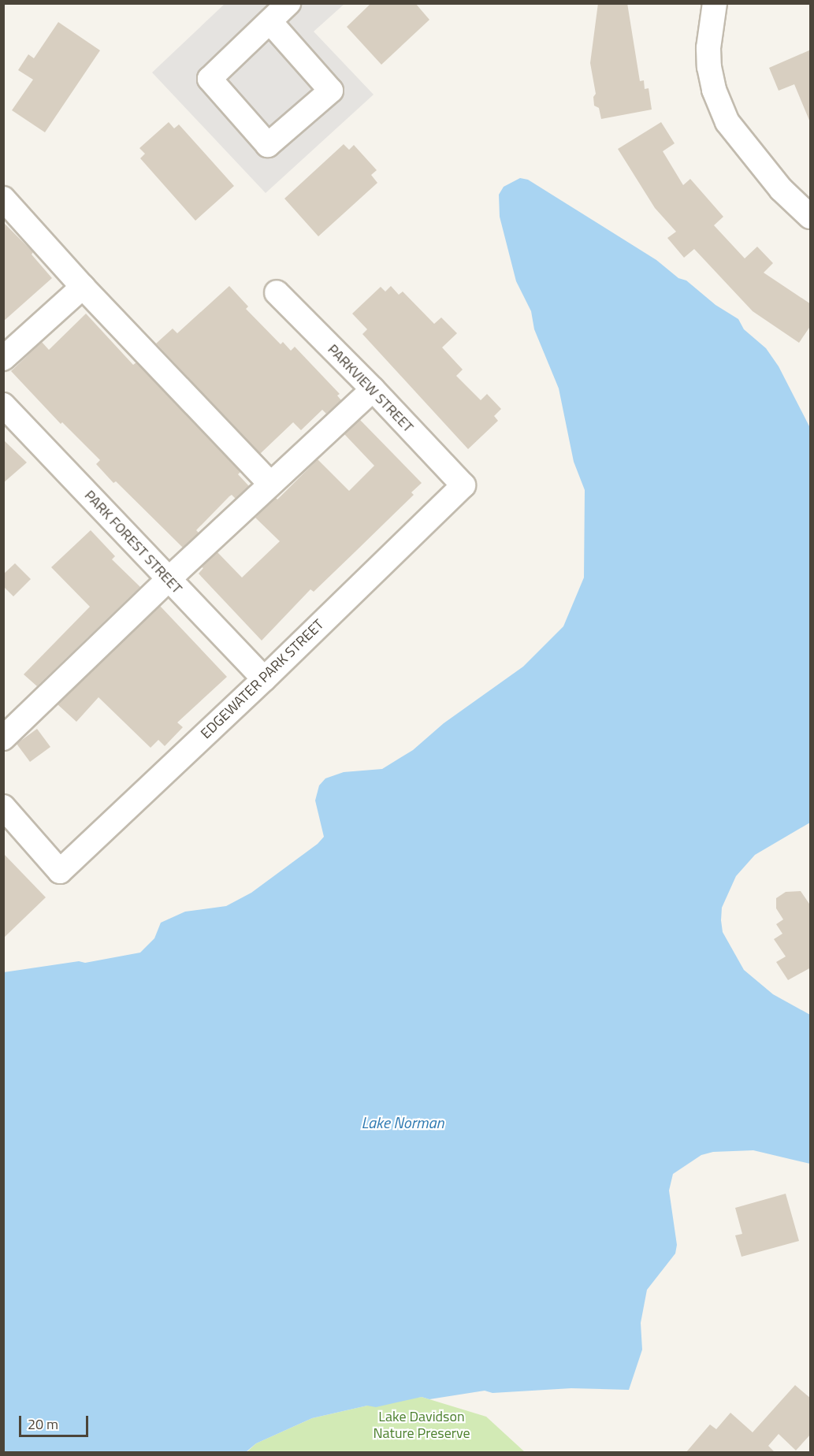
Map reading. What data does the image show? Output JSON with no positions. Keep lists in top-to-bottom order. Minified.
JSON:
{"streets":{"street":["PARKVIEW STREET","PARK FOREST STREET","EDGEWATER PARK STREET"]},"crossings":[["PARKVIEW STREET","EDGEWATER PARK STREET"],["PARK FOREST STREET","EDGEWATER PARK STREET"]],"water":["Lake Norman"],"parks":["Lake Davidson Nature Preserve"],"scale_bar":"20 m"}
